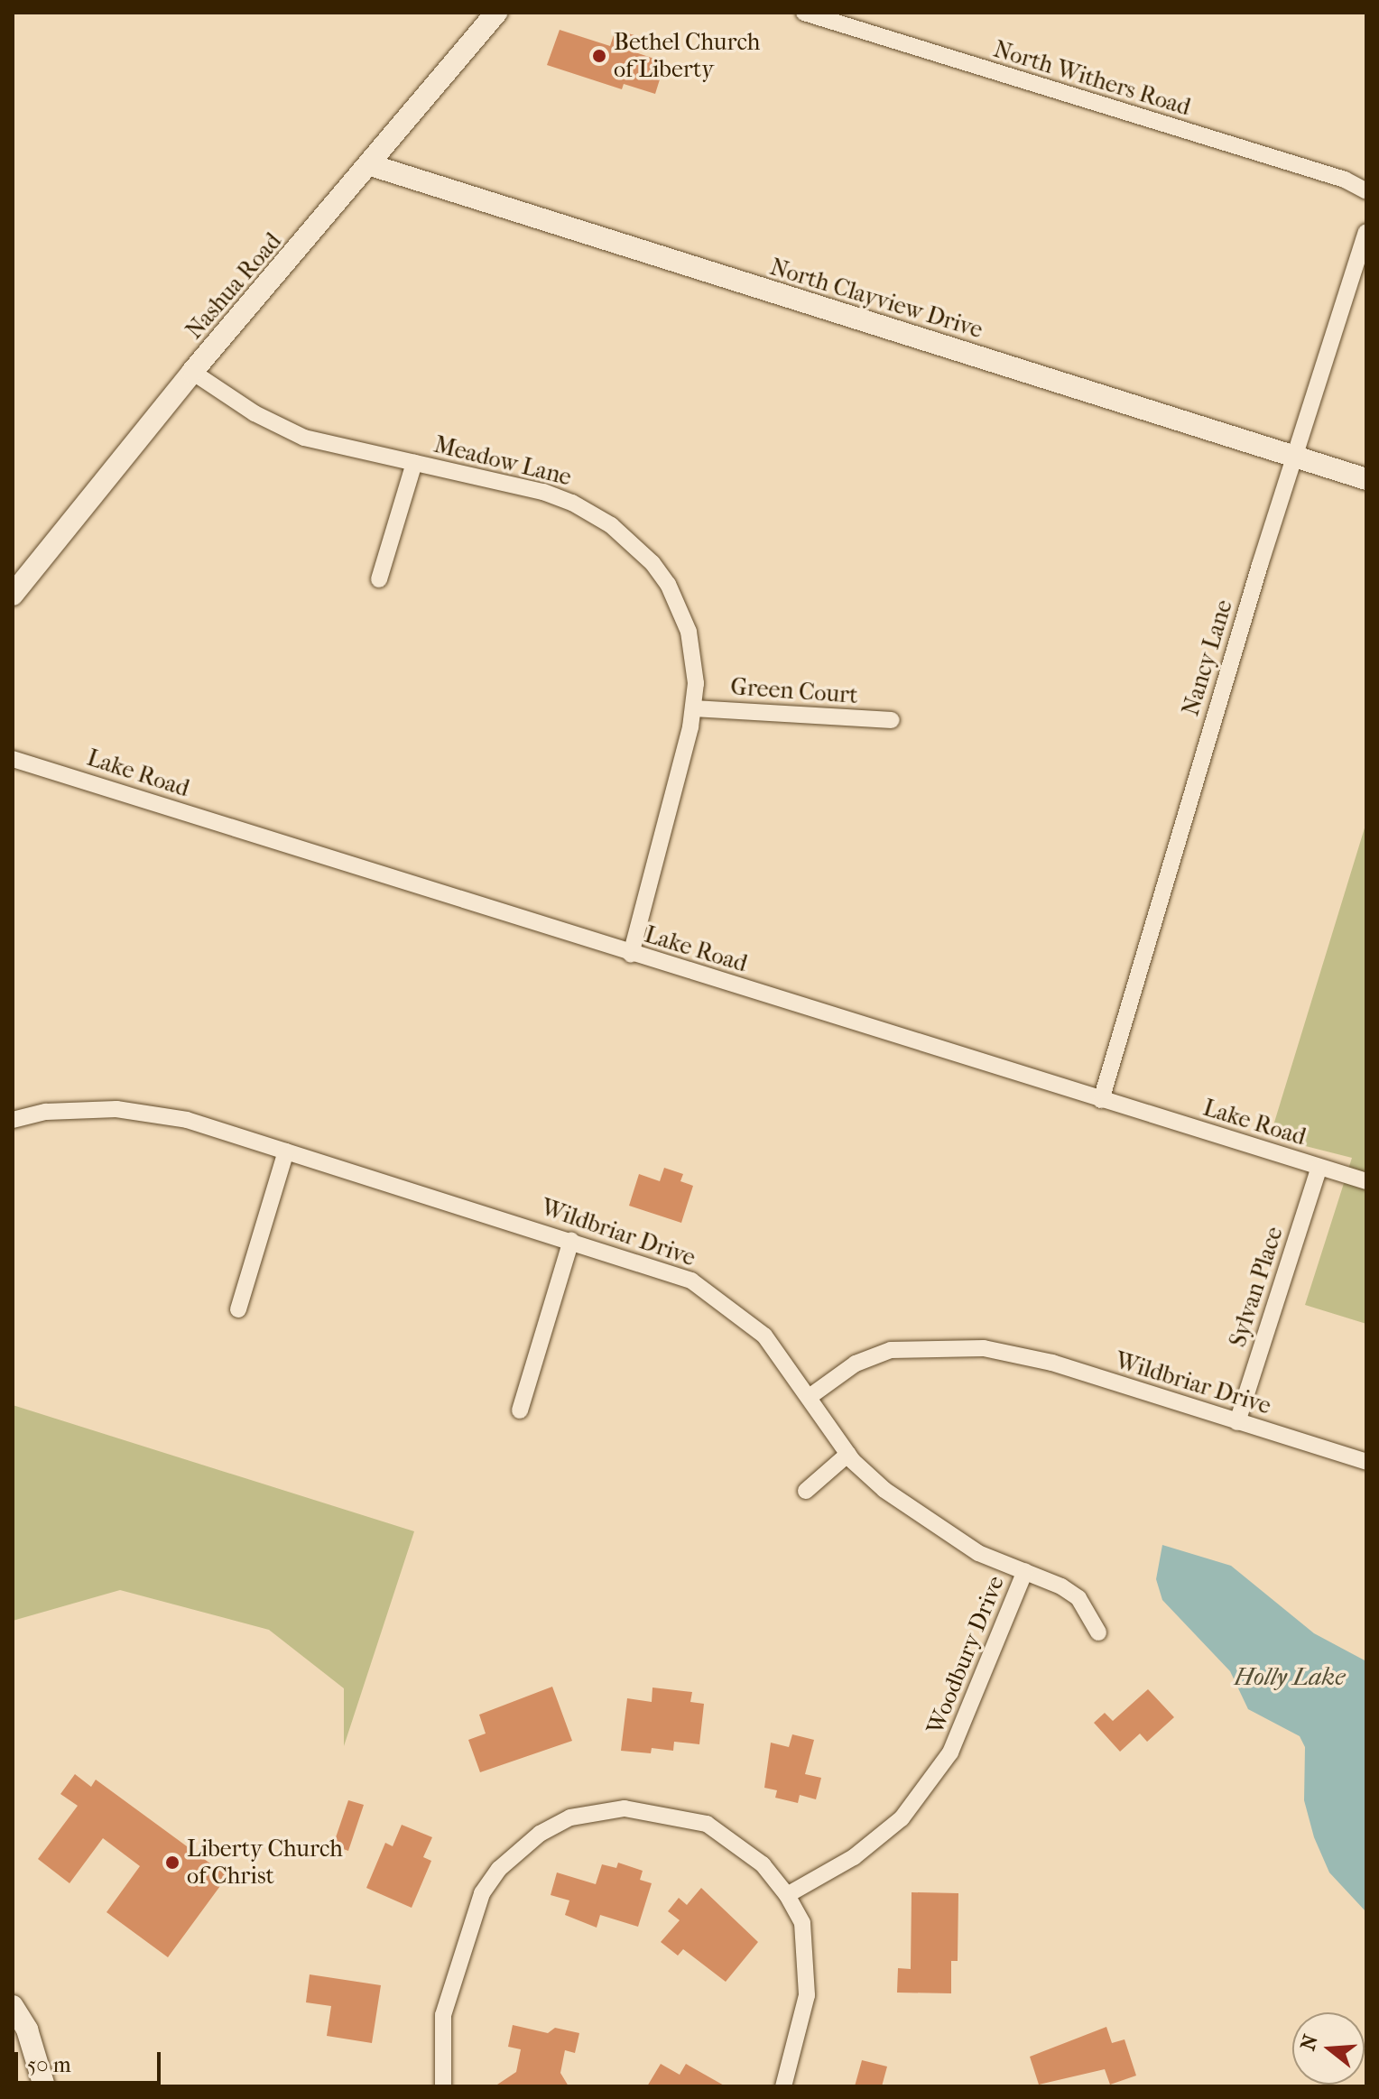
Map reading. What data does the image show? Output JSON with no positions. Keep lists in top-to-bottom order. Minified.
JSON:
{"streets":{"street":["North Withers Road","Nashua Road","North Clayview Drive","Meadow Lane","Nancy Lane","Green Court","Lake Road","Wildbriar Drive","Sylvan Place","Woodbury Drive"]},"crossings":[["Nashua Road","North Clayview Drive"],["Nashua Road","Meadow Lane"],["North Clayview Drive","Nancy Lane"],["Meadow Lane","Green Court"],["Meadow Lane","Lake Road"],["Nancy Lane","Lake Road"],["Lake Road","Sylvan Place"],["Wildbriar Drive","Sylvan Place"]],"water":["Holly Lake"],"places":["Bethel Church of Liberty","Liberty Church of Christ"],"scale_bar":"50 m","north":"left"}
